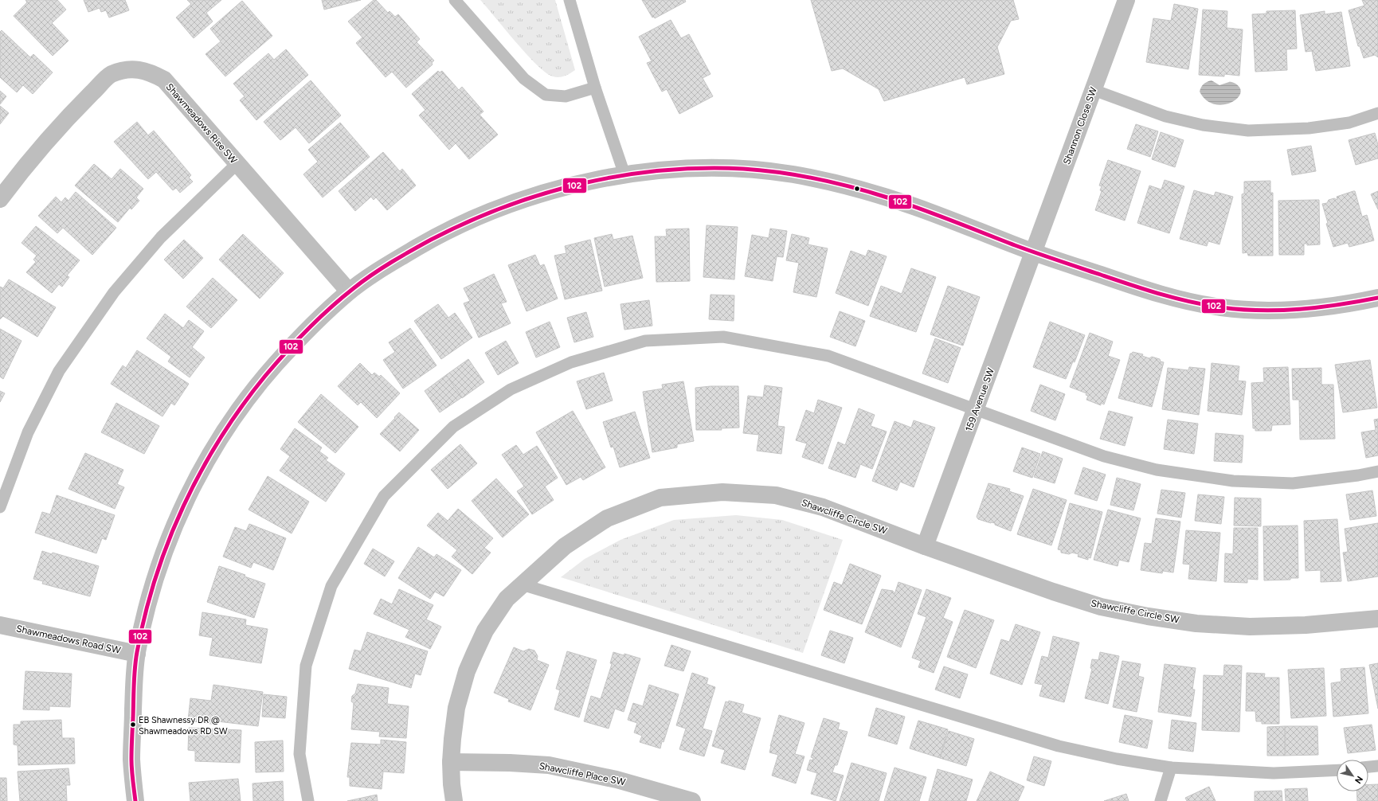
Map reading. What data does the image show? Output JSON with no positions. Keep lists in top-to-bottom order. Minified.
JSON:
{"streets":{"street":["Shawmeadows Rise SW","Shannon Close SW","159 Avenue SW","Shawcliffe Circle SW","Shawmeadows Road SW","Shawcliffe Place SW"]},"crossings":[["Shannon Close SW","159 Avenue SW"],["159 Avenue SW","Shawcliffe Circle SW"],["Shawcliffe Circle SW","Shawcliffe Place SW"]],"places":["EB Shawnessy DR @ Shawmeadows RD SW"],"lines":["transit line 102"],"north":"bottom right"}
